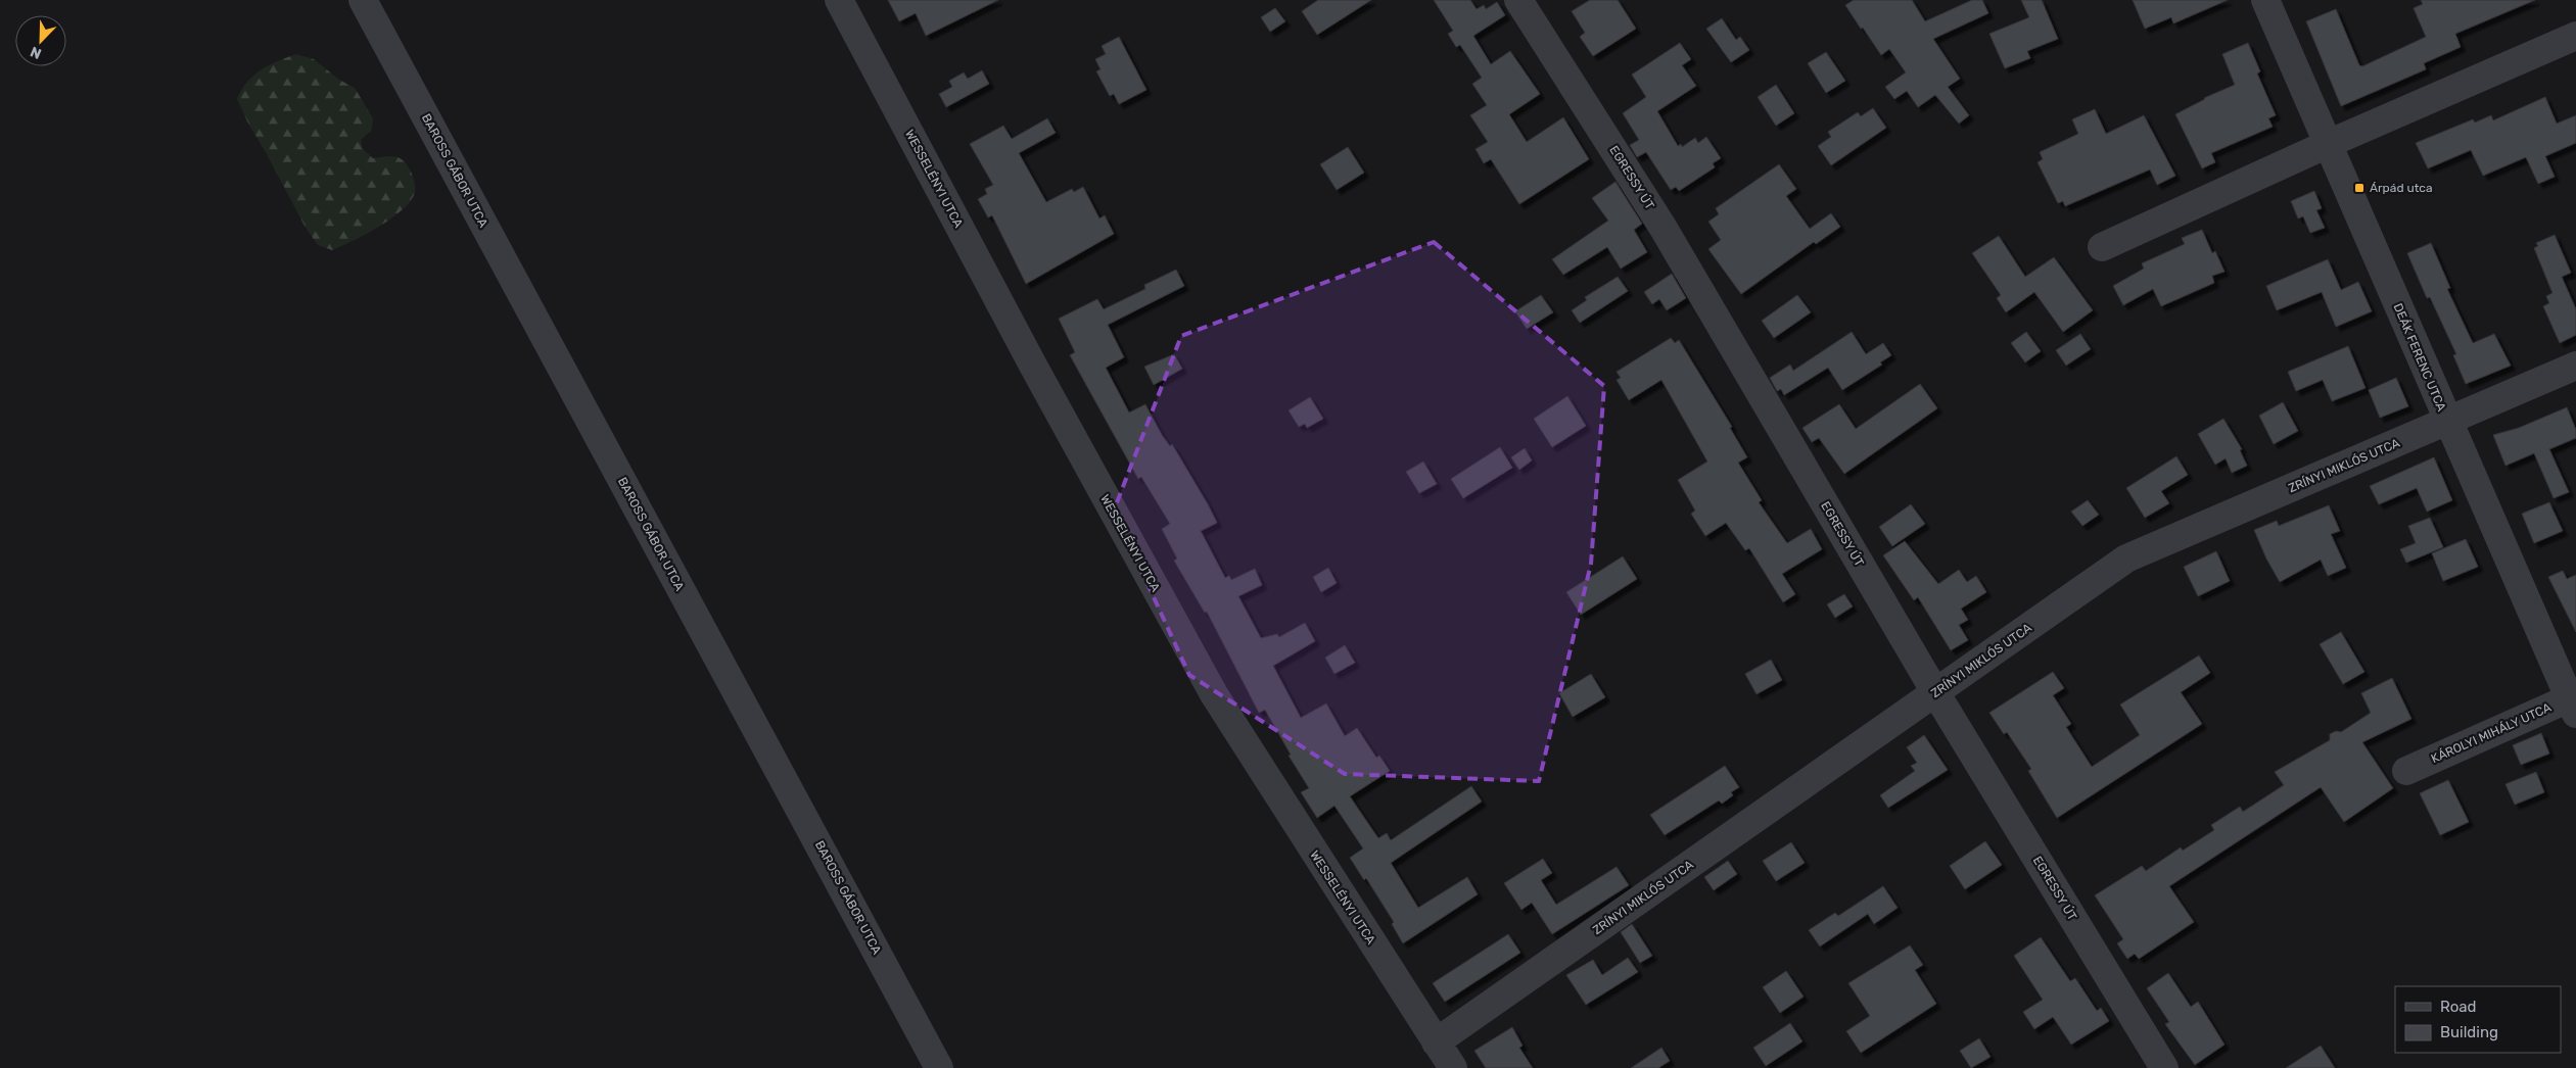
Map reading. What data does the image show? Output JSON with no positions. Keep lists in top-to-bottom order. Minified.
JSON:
{"streets":{"street":["BAROSS GÁBOR UTCA","EGRESSY ÚT","WESSELÉNYI UTCA","DEÁK FERENC UTCA","ZRÍNYI MIKLÓS UTCA","KÁROLYI MIHÁLY UTCA"]},"crossings":[["EGRESSY ÚT","ZRÍNYI MIKLÓS UTCA"],["WESSELÉNYI UTCA","ZRÍNYI MIKLÓS UTCA"],["DEÁK FERENC UTCA","ZRÍNYI MIKLÓS UTCA"],["DEÁK FERENC UTCA","KÁROLYI MIHÁLY UTCA"]],"places":{"transit":["Árpád utca"]},"legend":["Road","Building"],"north":"bottom left"}
